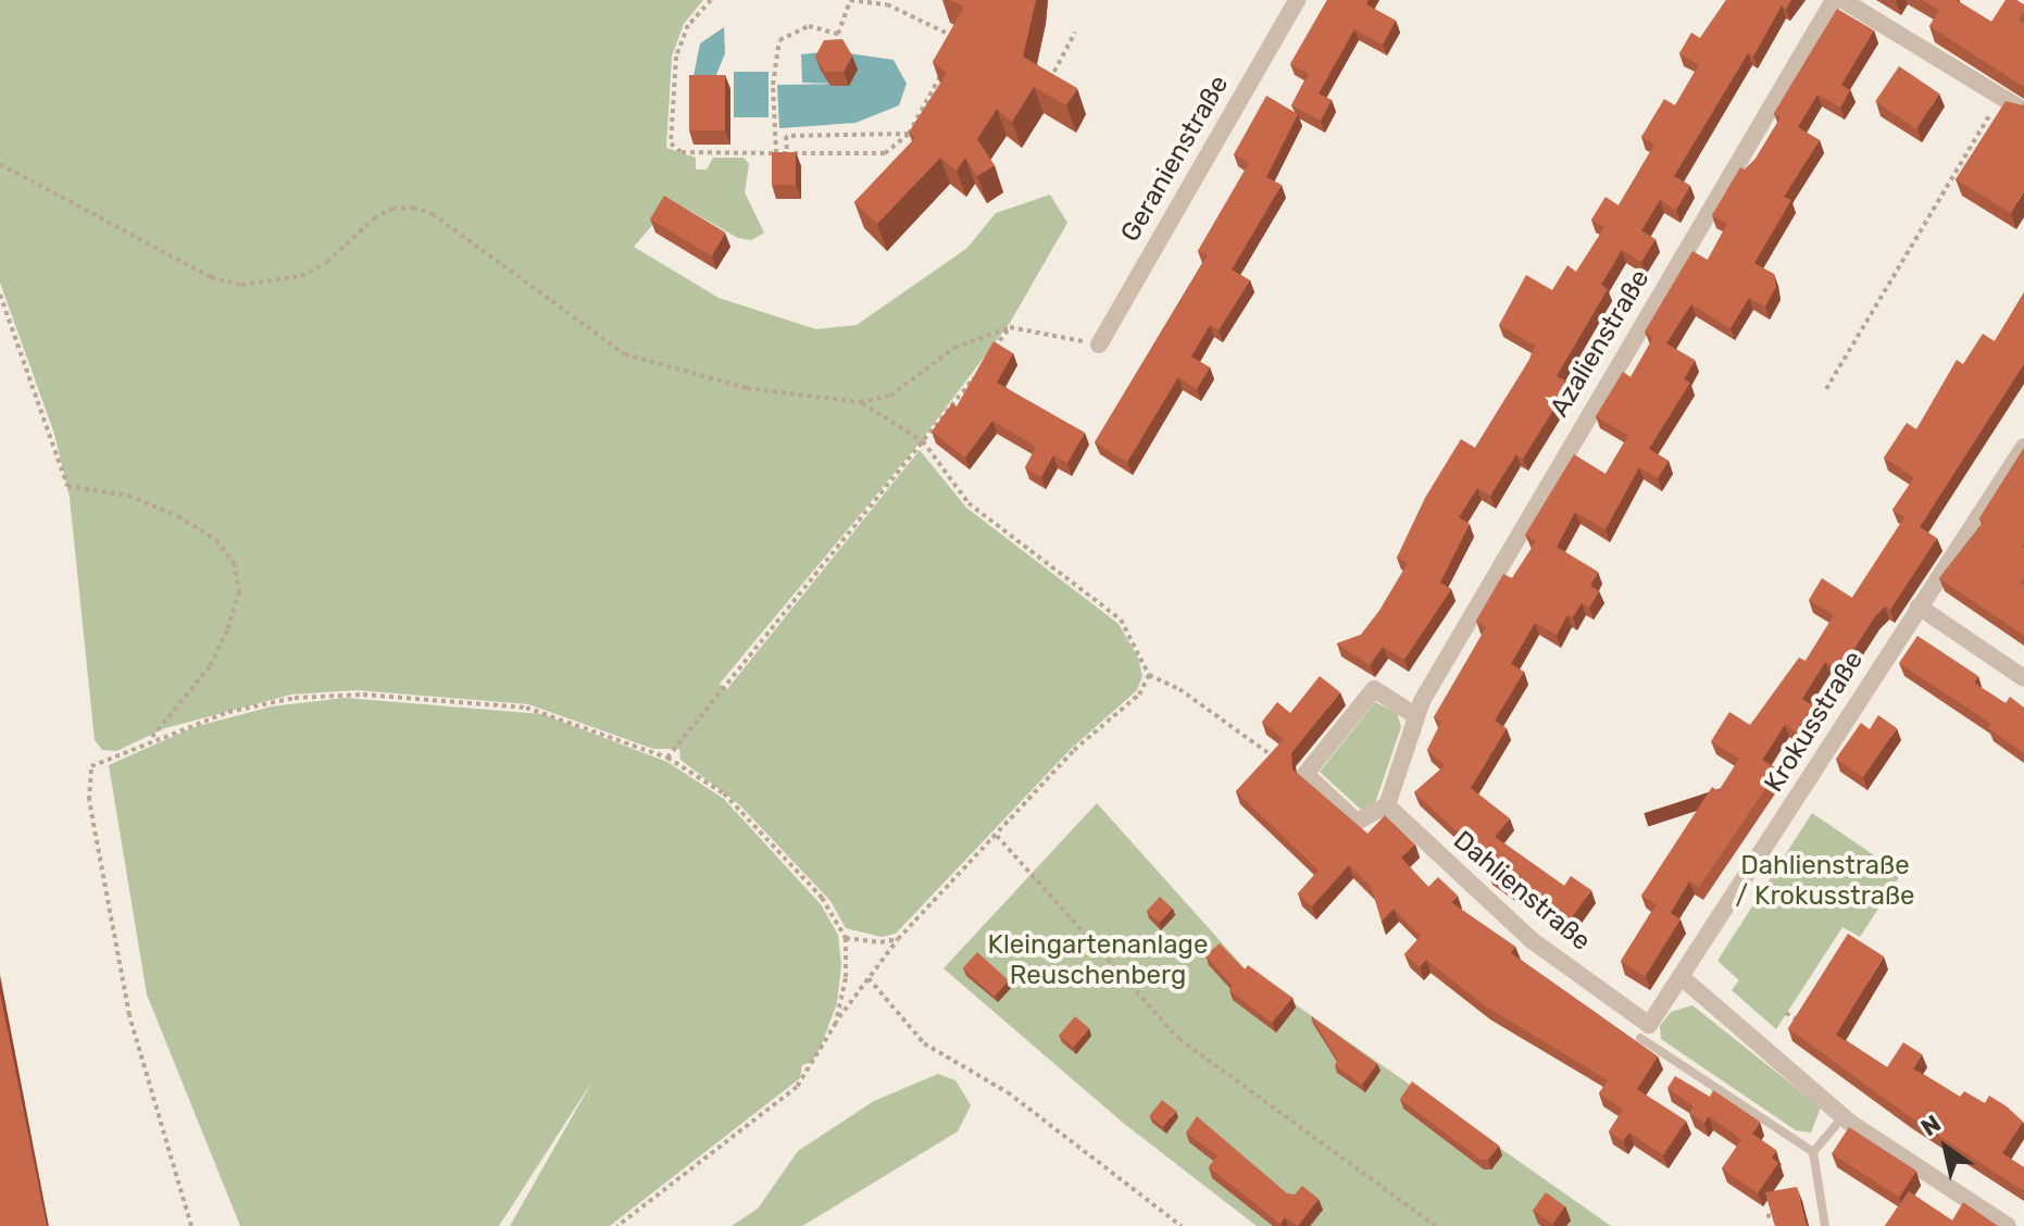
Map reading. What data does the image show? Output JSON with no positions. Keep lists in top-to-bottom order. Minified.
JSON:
{"streets":{"street":["Geranienstraße","Azalienstraße","Krokusstraße","Dahlienstraße"]},"crossings":[["Azalienstraße","Dahlienstraße"],["Krokusstraße","Dahlienstraße"]],"parks":["Dahlienstraße / Krokusstraße","Kleingartenanlage Reuschenberg"],"north":"top left"}
